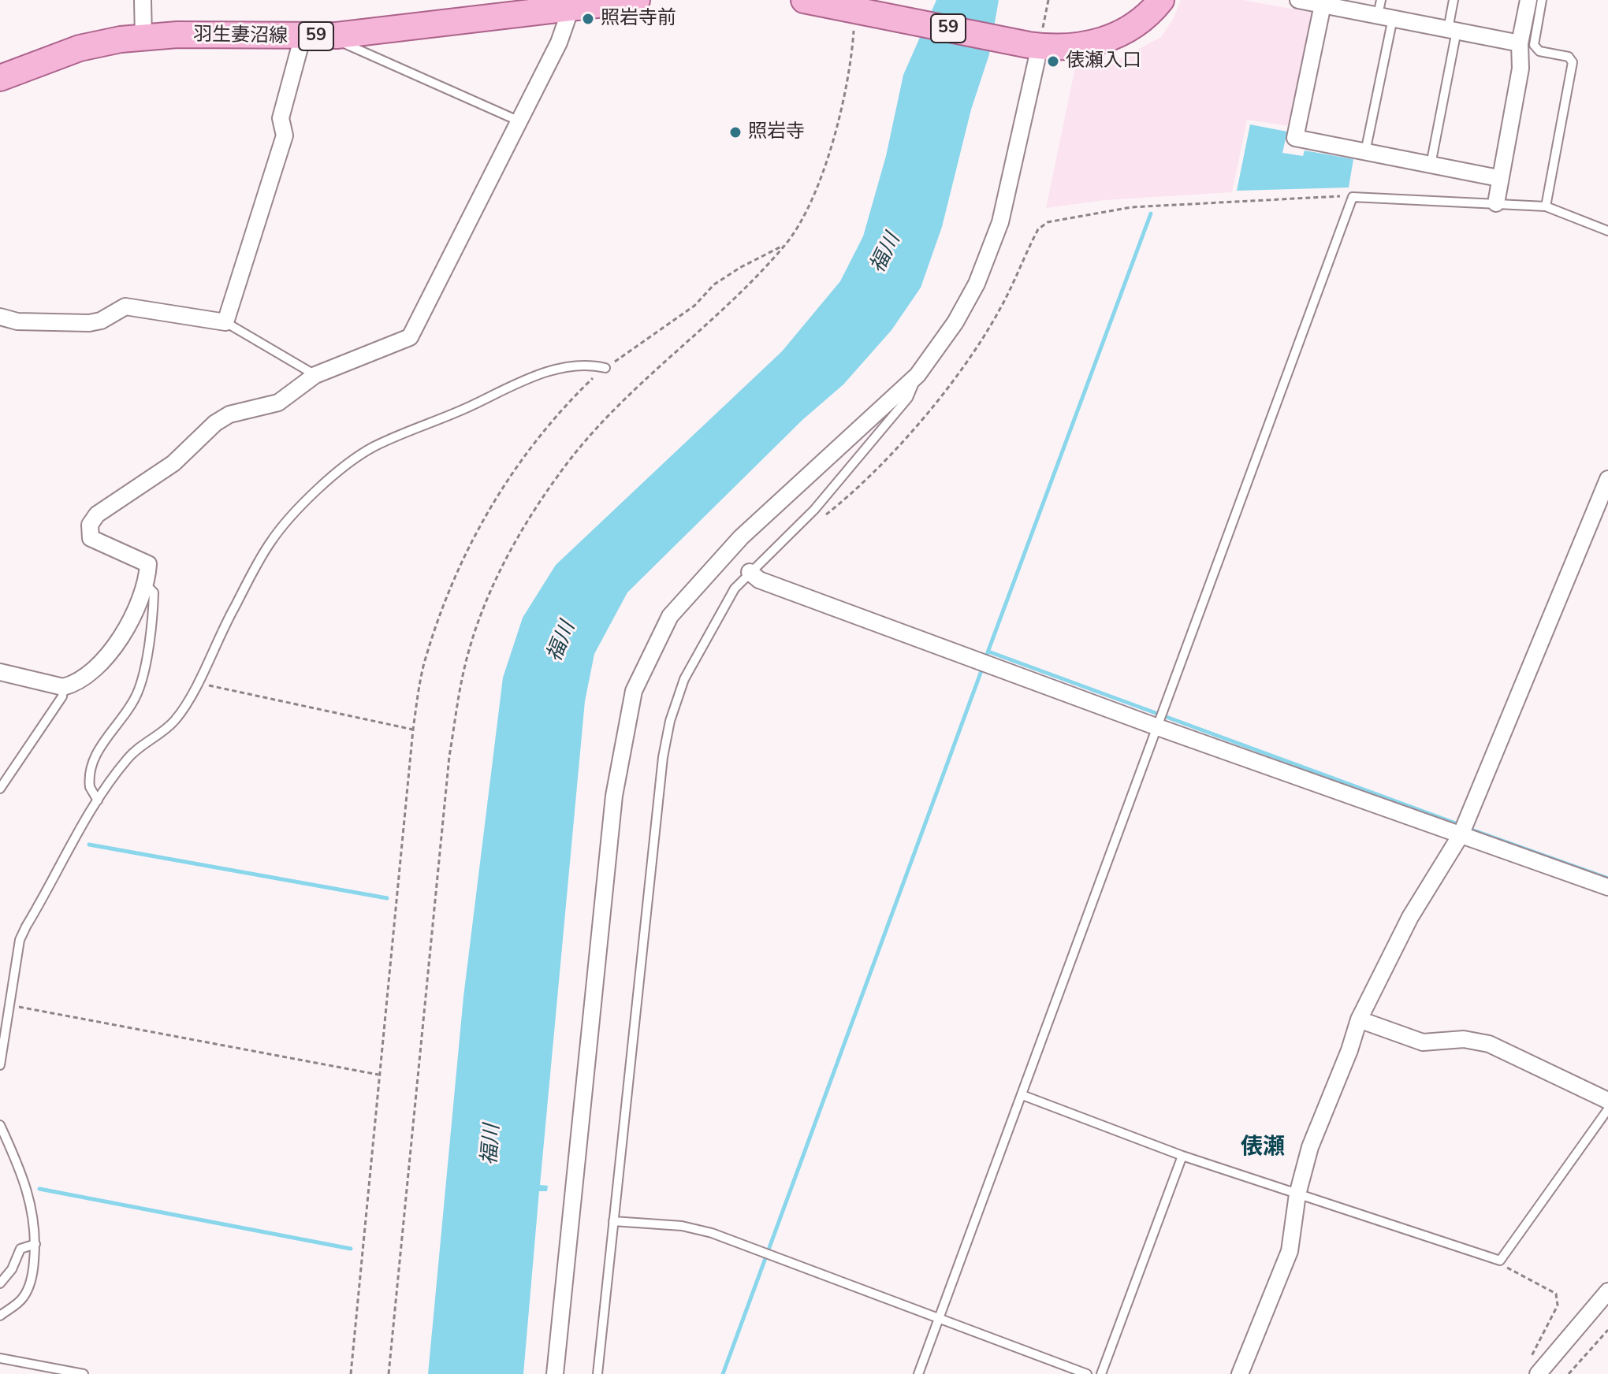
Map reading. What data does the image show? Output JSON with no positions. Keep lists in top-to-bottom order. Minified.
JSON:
{"streets":{"main road":["59","羽生妻沼線"]},"districts":["俵瀬"],"water":["福川"],"places":["照岩寺前","俵瀬入口","照岩寺"]}
